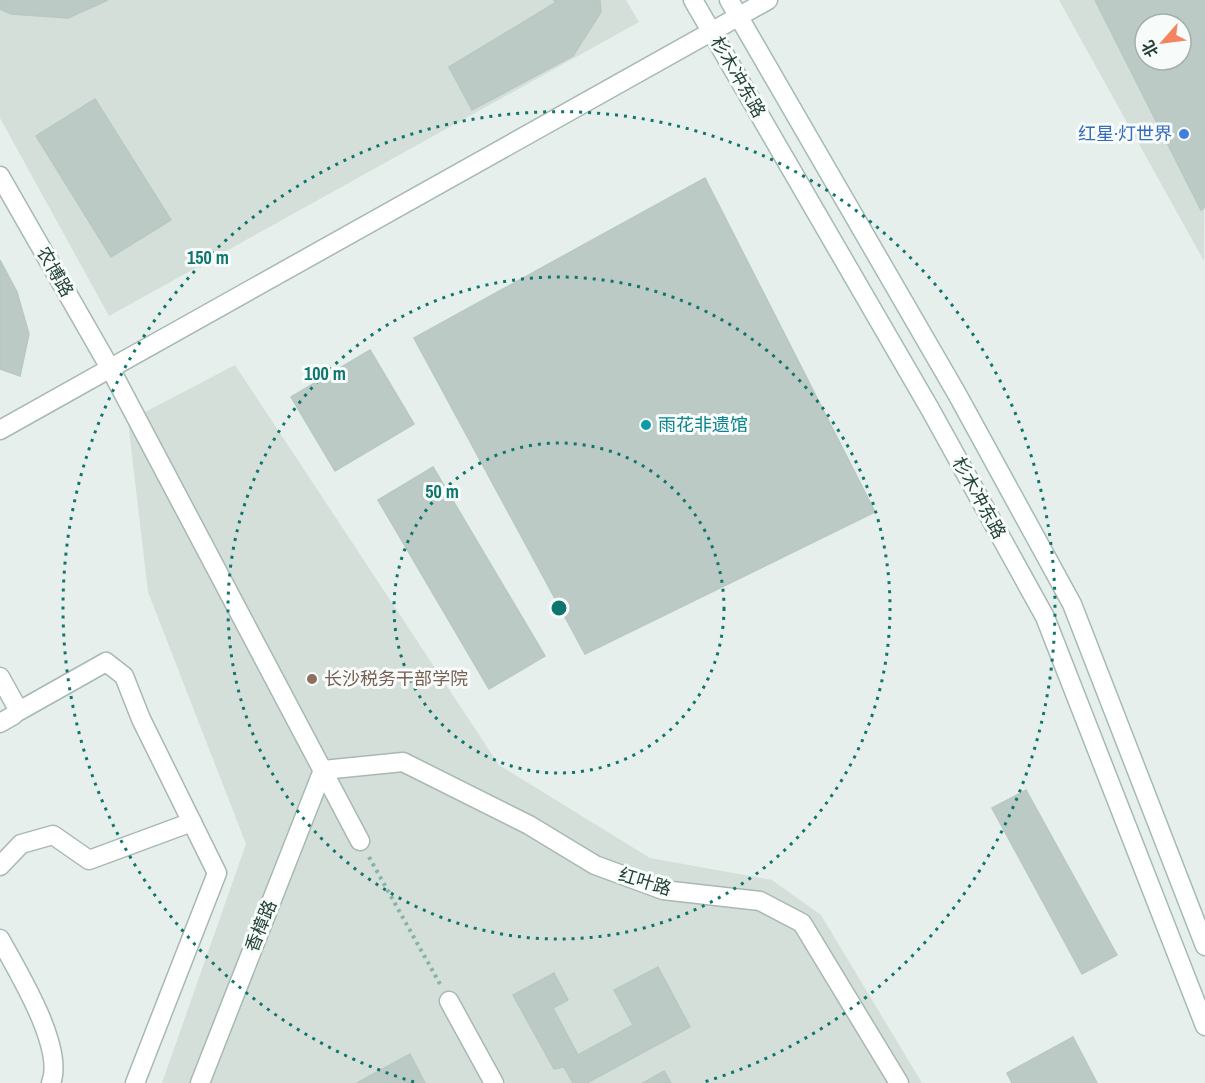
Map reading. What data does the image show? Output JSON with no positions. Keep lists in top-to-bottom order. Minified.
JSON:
{"streets":{"street":["杉木冲东路","农博路","红叶路","香樟路"]},"crossings":[["农博路","红叶路"],["农博路","香樟路"],["红叶路","香樟路"]],"places":["红星·灯世界","雨花非遗馆","长沙税务干部学院"],"north":"bottom left","rings":["150 m","100 m","50 m"]}
